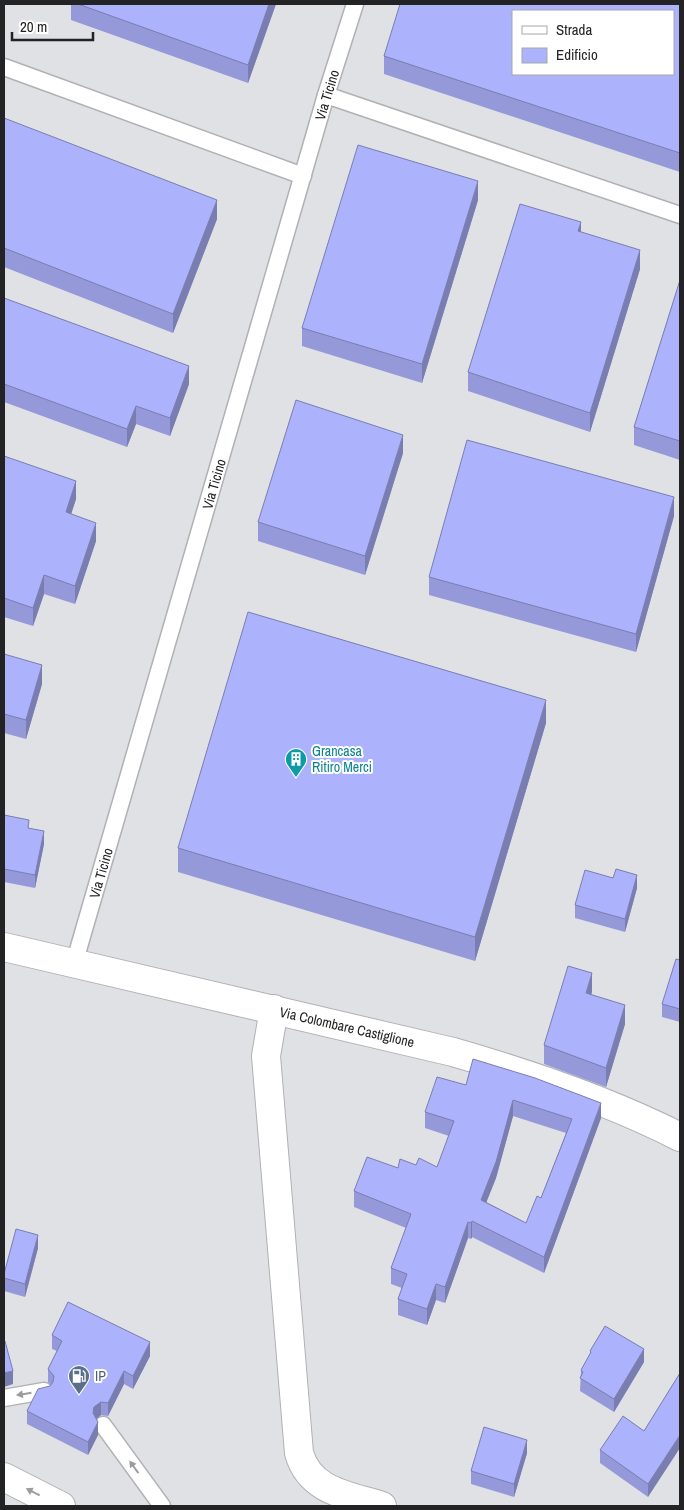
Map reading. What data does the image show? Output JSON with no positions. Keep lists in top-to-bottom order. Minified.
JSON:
{"streets":{"main road":["Via Colombare Castiglione"],"lane":["Via Ticino"]},"crossings":[["Via Ticino","Via Colombare Castiglione"]],"places":{"building":["Grancasa Ritiro Merci"],"fuel station":["IP"]},"legend":["Strada","Edificio"],"scale_bar":"20 m"}
